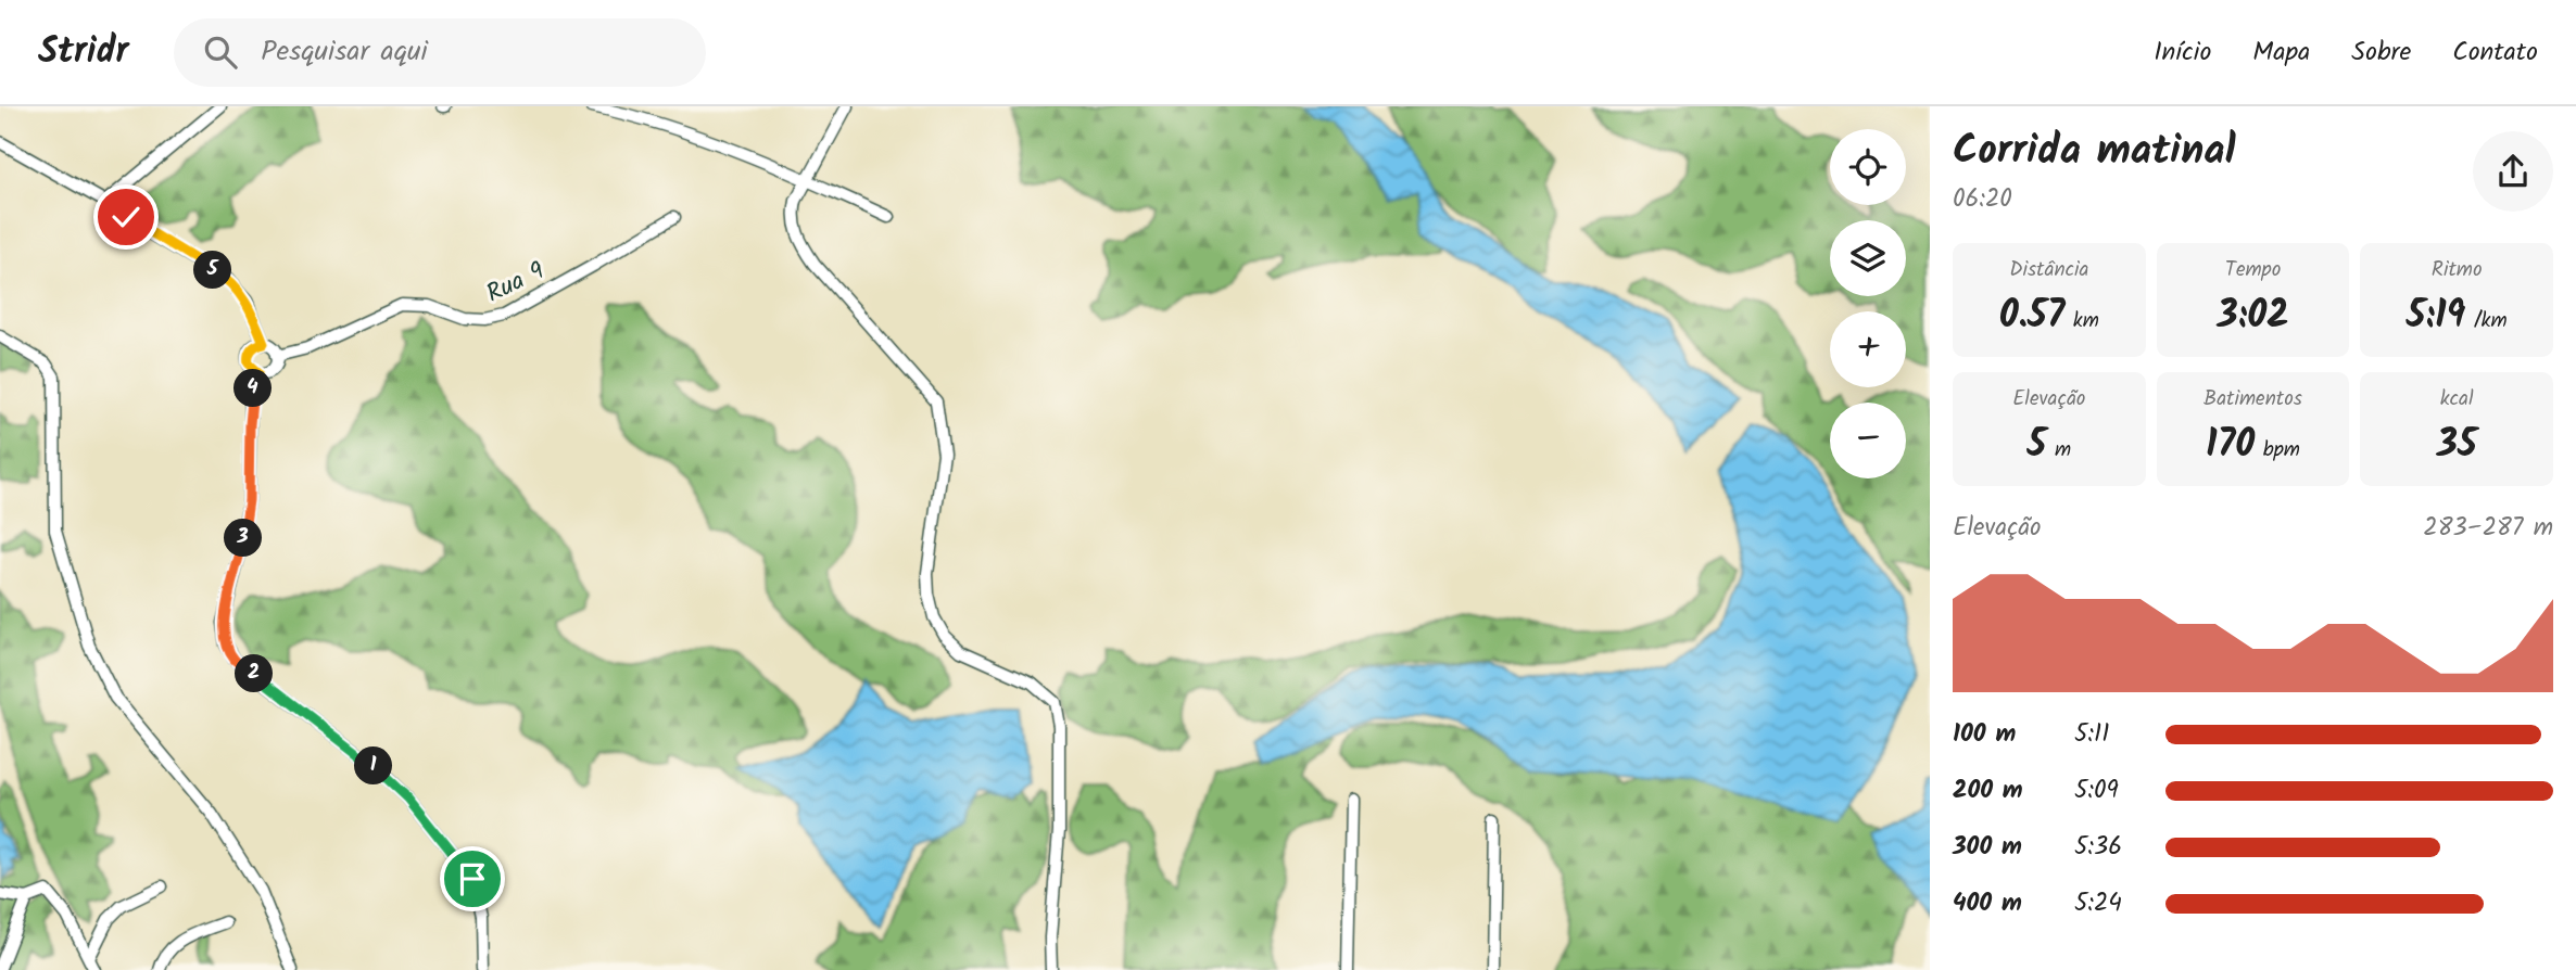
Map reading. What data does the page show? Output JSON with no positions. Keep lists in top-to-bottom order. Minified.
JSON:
{"streets":{"street":["Rua 9"]},"page":{"header":"Stridr","search":"Pesquisar aqui","nav":["Início","Mapa","Sobre","Contato"],"heading":["Corrida matinal","06:20"],"map_buttons":["+","−"],"stats":[["Distância","0.57 km"],["Tempo","3:02"],["Ritmo","5:19 /km"],["Elevação","5 m"],["Batimentos","170 bpm"],["kcal","35"]],"pins":["5","4","3","2","1"],"chart":["Elevação","283–287 m"],"list":[{"name":"100 m","note":"5:11"},{"name":"200 m","note":"5:09"},{"name":"300 m","note":"5:36"},{"name":"400 m","note":"5:24"}]}}
